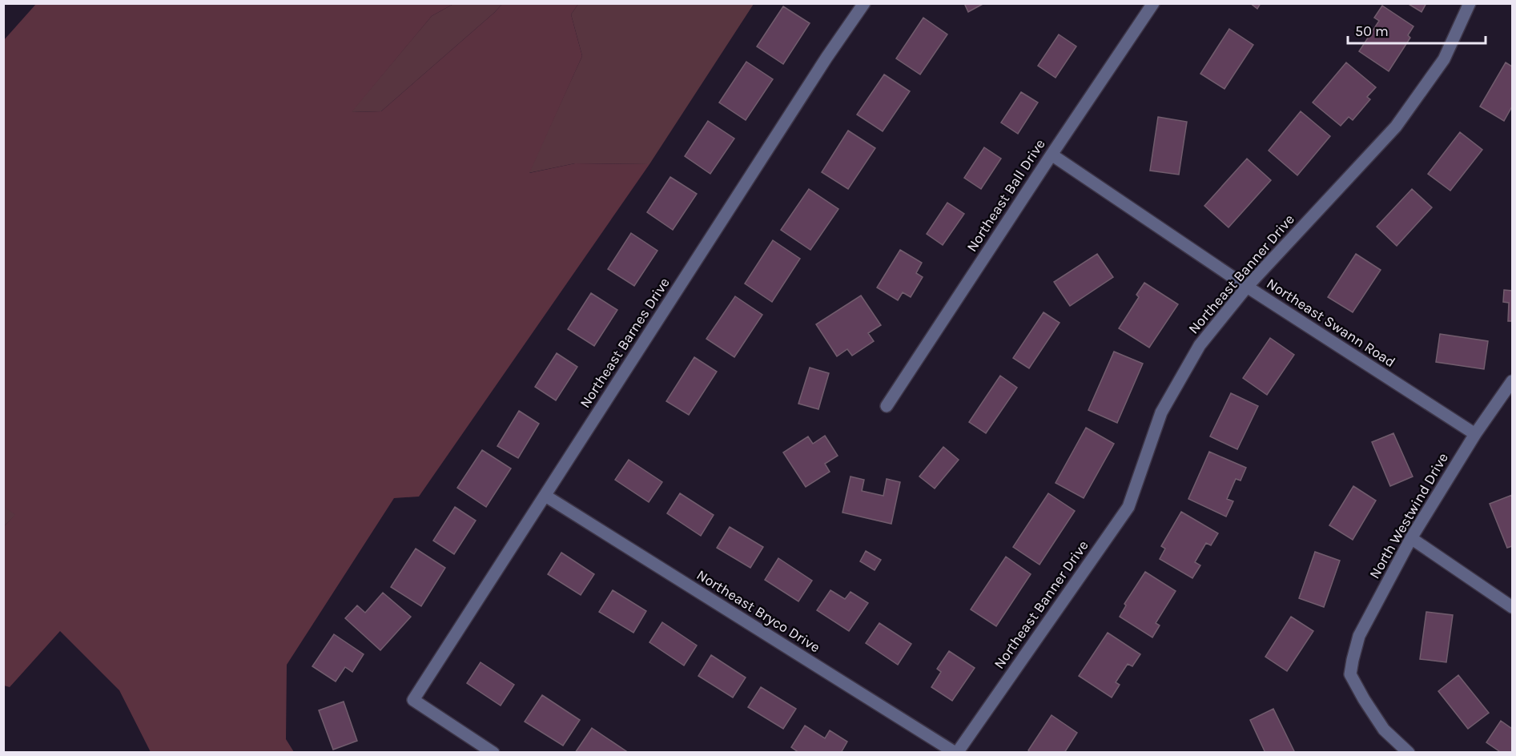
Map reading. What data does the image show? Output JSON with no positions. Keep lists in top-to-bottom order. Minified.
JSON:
{"streets":{"street":["Northeast Ball Drive","Northeast Banner Drive","Northeast Swann Road","Northeast Barnes Drive","North Westwind Drive","Northeast Bryco Drive"]},"crossings":[["Northeast Ball Drive","Northeast Swann Road"],["Northeast Banner Drive","Northeast Swann Road"],["Northeast Banner Drive","Northeast Bryco Drive"],["Northeast Swann Road","North Westwind Drive"],["Northeast Barnes Drive","Northeast Bryco Drive"]],"scale_bar":"50 m"}
